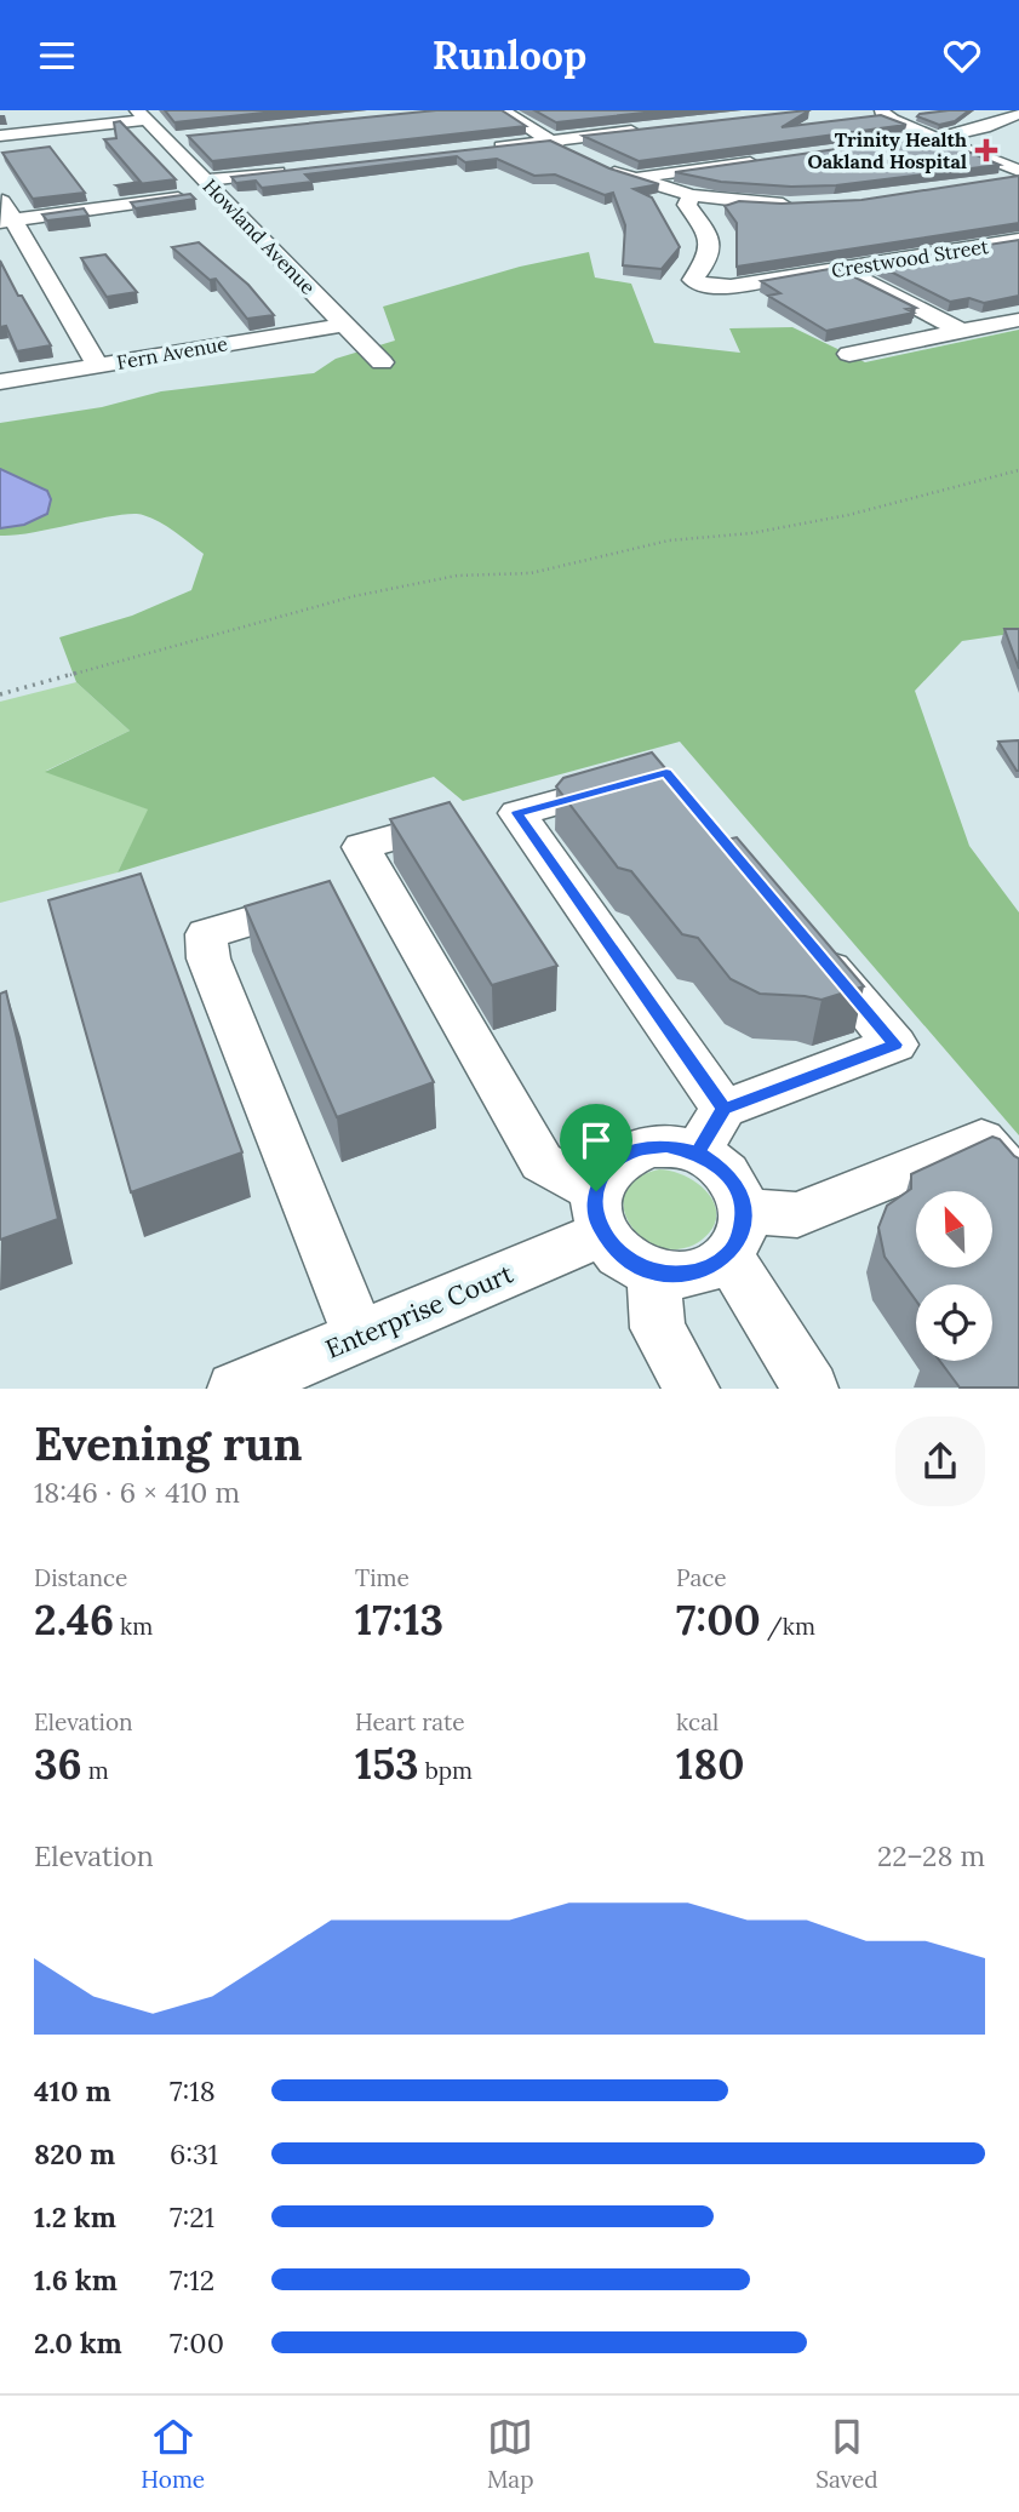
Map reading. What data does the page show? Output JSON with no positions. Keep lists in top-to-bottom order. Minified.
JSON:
{"streets":{"street":["Howland Avenue","Crestwood Street","Fern Avenue","Enterprise Court"]},"crossings":[["Howland Avenue","Fern Avenue"]],"places":{"health":["Trinity Health Oakland Hospital"]},"north":"top left","page":{"header":"Runloop","heading":["Evening run","18:46 · 6 × 410 m"],"stats":[["Distance","2.46 km"],["Time","17:13"],["Pace","7:00 /km"],["Elevation","36 m"],["Heart rate","153 bpm"],["kcal","180"]],"chart":["Elevation","22–28 m"],"list":[{"name":"410 m","note":"7:18"},{"name":"820 m","note":"6:31"},{"name":"1.2 km","note":"7:21"},{"name":"1.6 km","note":"7:12"},{"name":"2.0 km","note":"7:00"}],"tabs":["Home","Map","Saved"]}}
